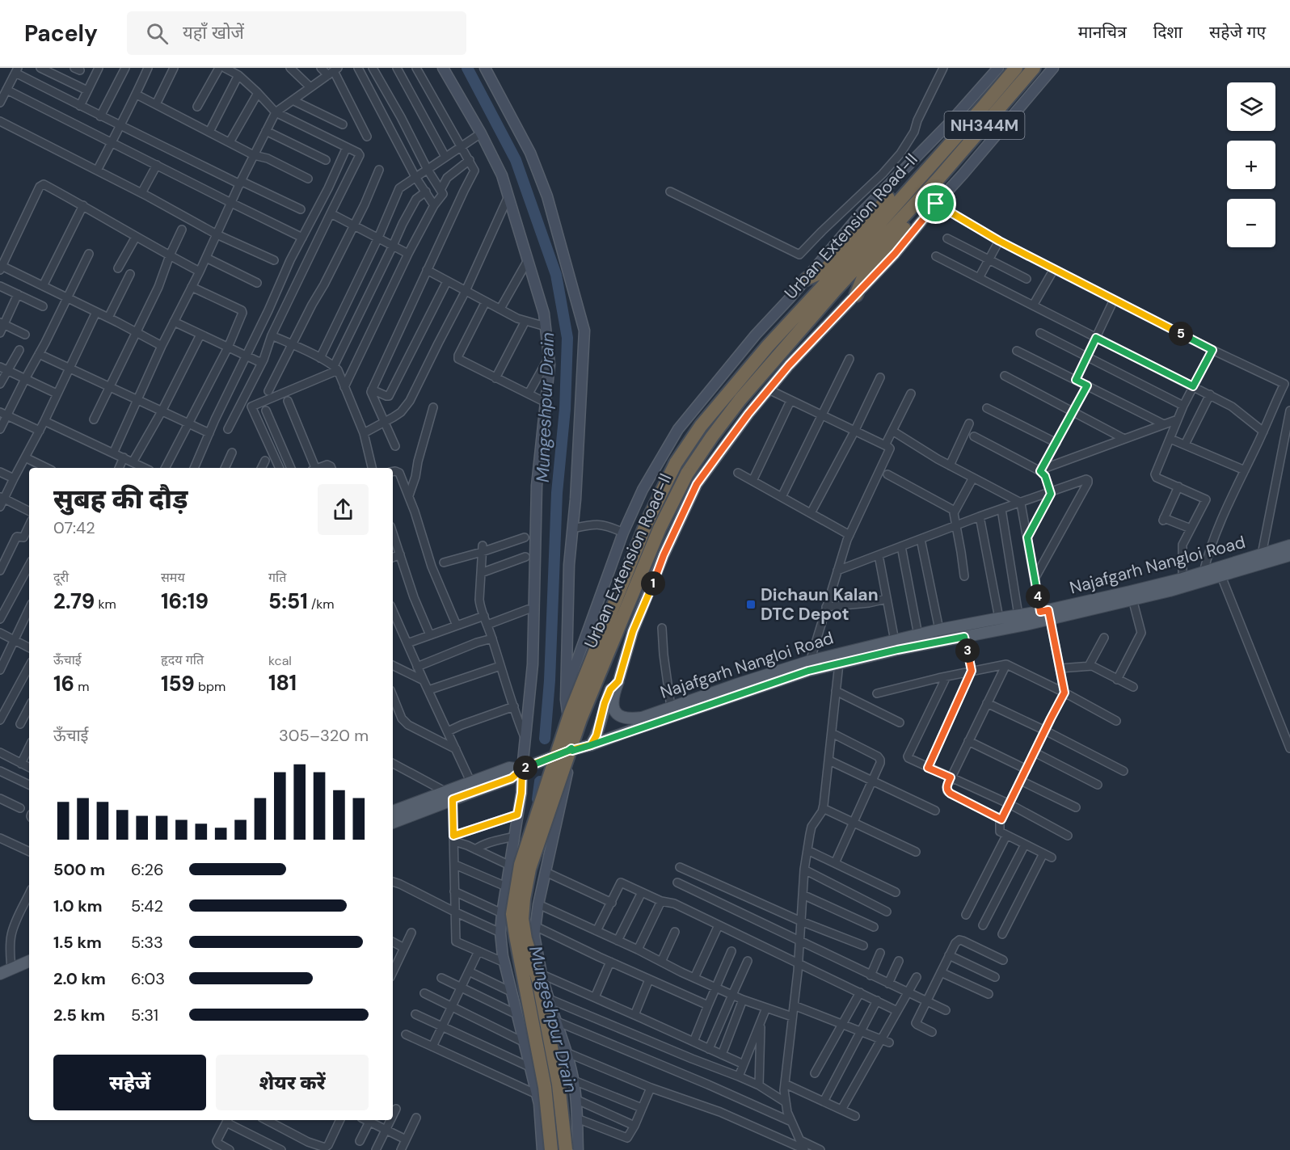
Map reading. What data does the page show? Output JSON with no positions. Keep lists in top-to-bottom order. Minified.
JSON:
{"streets":{"highway":["NH344M","Urban Extension Road-II"],"main road":["Najafgarh Nangloi Road"]},"water":["Mungeshpur Drain"],"places":{"transit":["Dichaun Kalan DTC Depot"]},"page":{"header":"Pacely","search":"यहाँ खोजें","nav":["मानचित्र","दिशा","सहेजे गए"],"map_buttons":["+","−"],"pins":["5","1","4","3","2"],"heading":["सुबह की दौड़","07:42"],"stats":[["दूरी","2.79 km"],["समय","16:19"],["गति","5:51 /km"],["ऊँचाई","16 m"],["हृदय गति","159 bpm"],["kcal","181"]],"chart":["ऊँचाई","305–320 m"],"list":[{"name":"500 m","note":"6:26"},{"name":"1.0 km","note":"5:42"},{"name":"1.5 km","note":"5:33"},{"name":"2.0 km","note":"6:03"},{"name":"2.5 km","note":"5:31"}],"buttons":["सहेजें","शेयर करें"]}}
